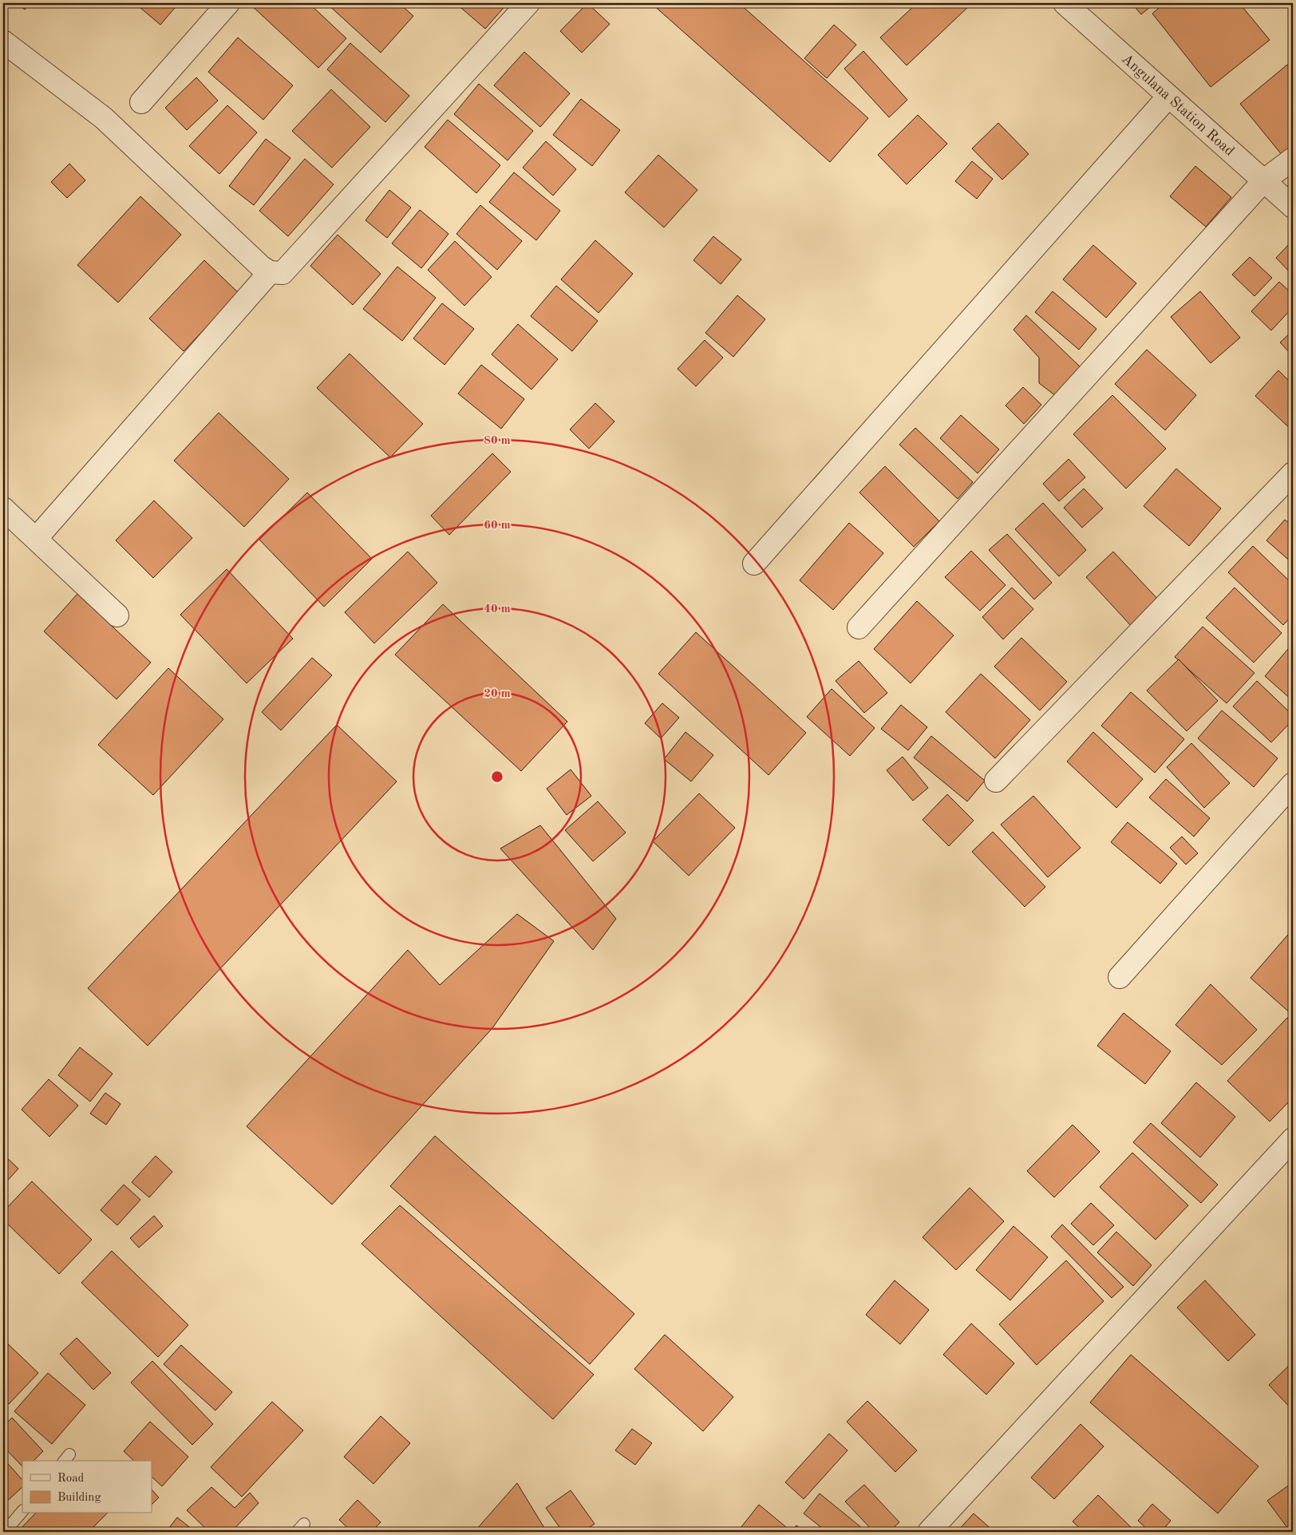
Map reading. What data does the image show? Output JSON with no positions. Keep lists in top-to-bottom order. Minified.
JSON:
{"streets":{"street":["Angulana Station Road"]},"legend":["Road","Building"],"rings":["80 m","60 m","40 m","20 m"]}
